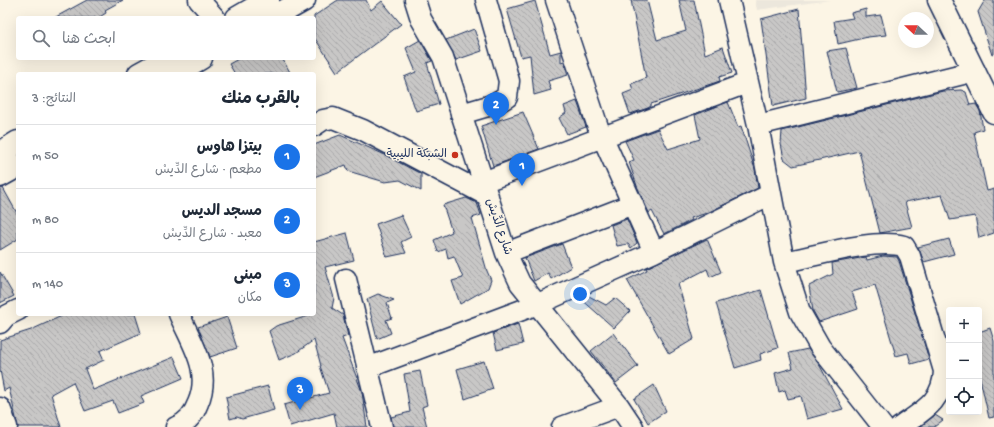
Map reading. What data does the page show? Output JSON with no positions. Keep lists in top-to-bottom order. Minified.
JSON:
{"streets":{"street":["شارع الدِّيسْ"]},"places":["الشبكة الليبية"],"north":"left","page":{"search":"ابحث هنا","heading":["بالقرب منك","النتائج: 3"],"pins":["2","1","3"],"list":[{"mark":"1","name":"بيتزا هاوس","note":"مطعم · شارع الدِّيسْ","value":"50 m"},{"mark":"2","name":"مسجد الديس","note":"معبد · شارع الدِّيسْ","value":"80 m"},{"mark":"3","name":"مبنى","note":"مكان","value":"140 m"}],"map_buttons":["+","−"]}}
